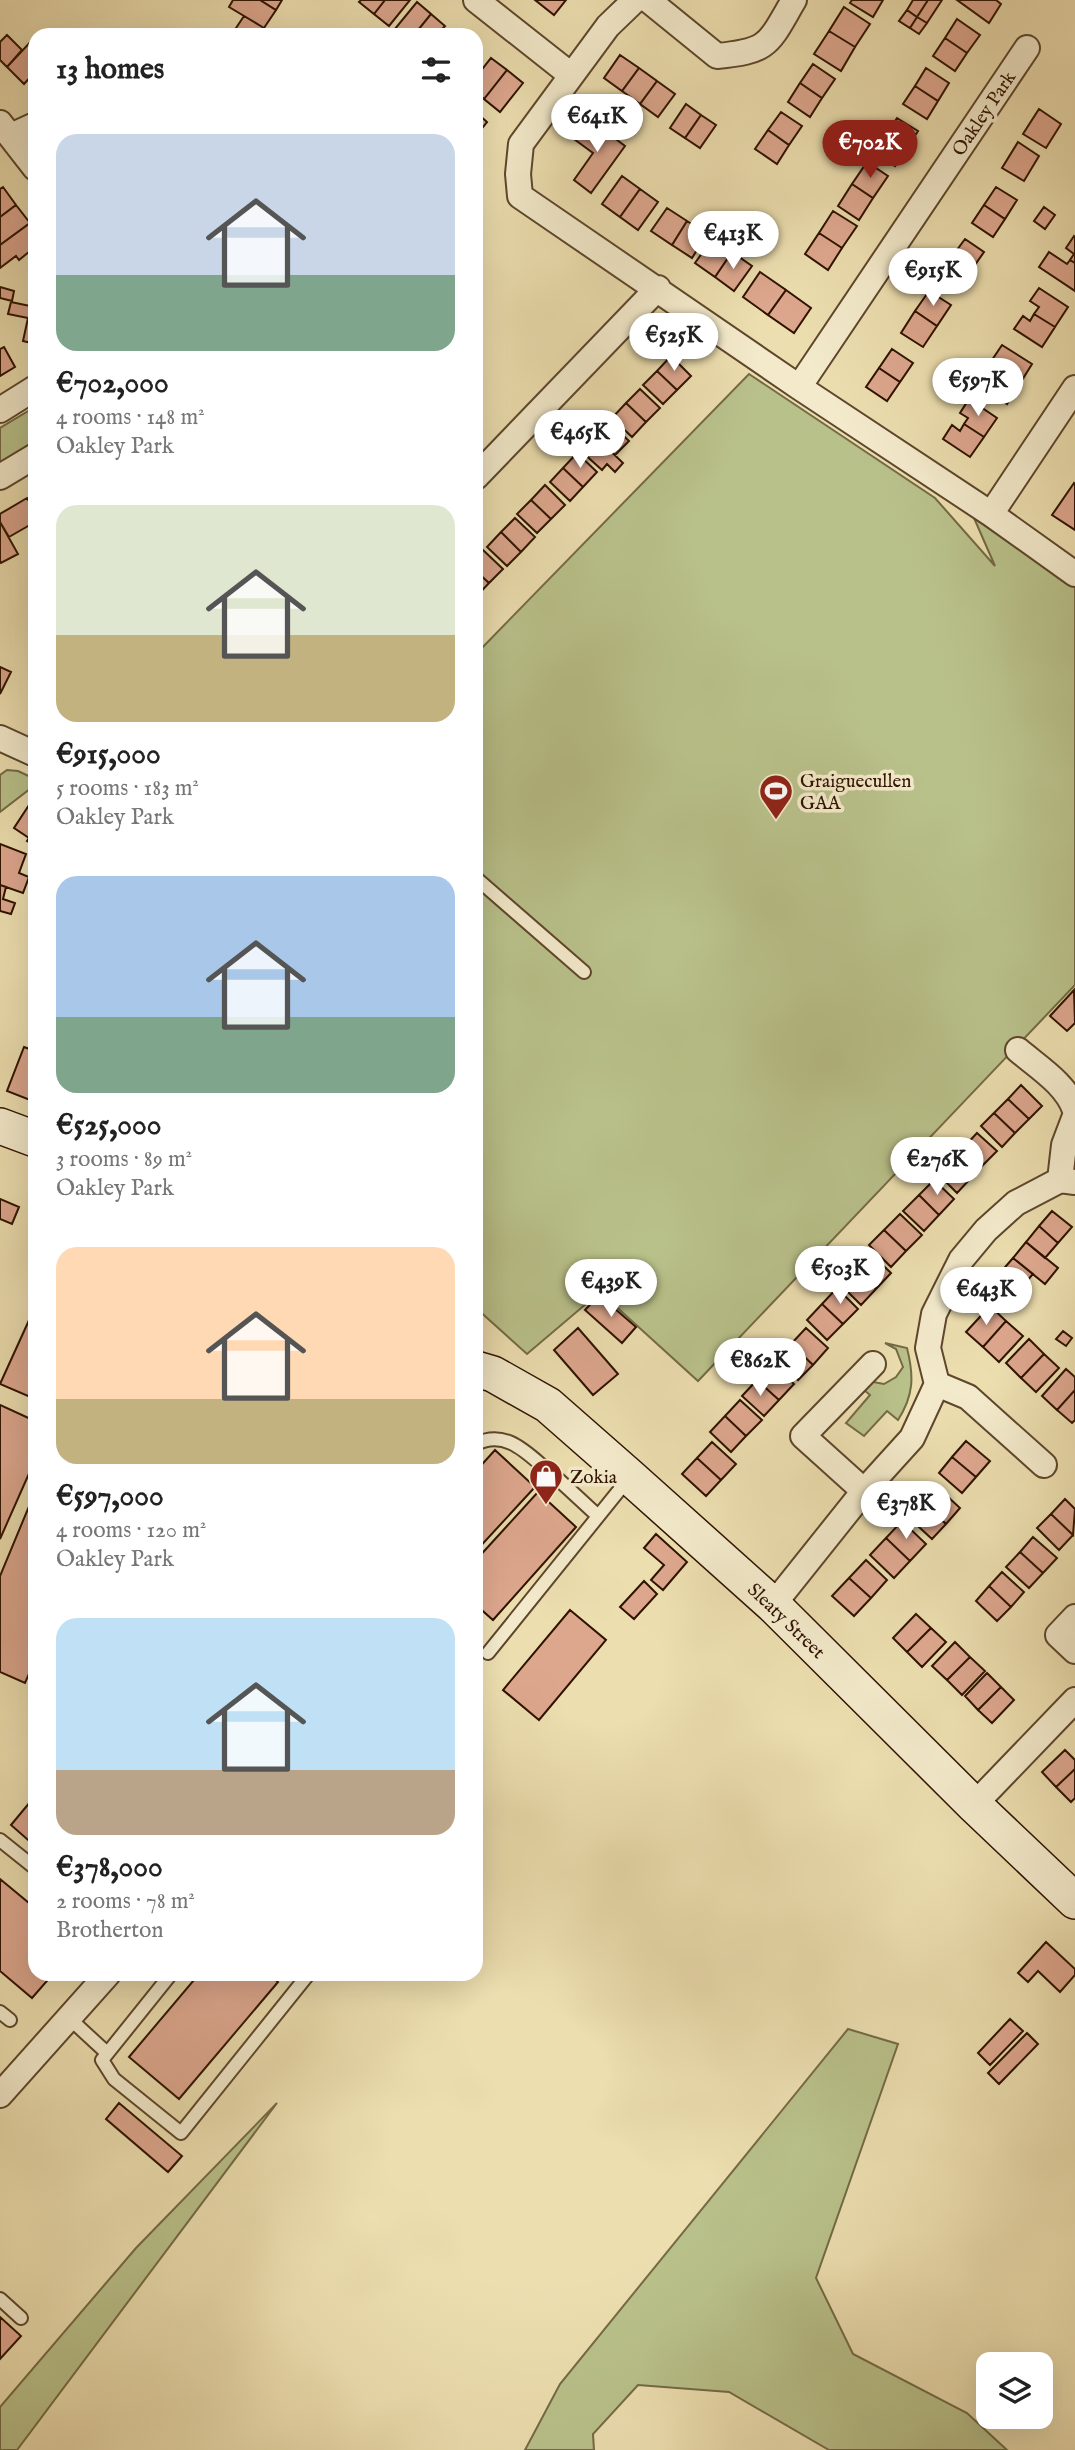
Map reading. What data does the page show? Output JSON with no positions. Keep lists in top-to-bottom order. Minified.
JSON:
{"streets":{"street":["Oakley Park","Sleaty Street"]},"places":{"sports":["Graiguecullen GAA"],"shop":["Zokia"]},"page":{"heading":"13 homes","price":["€641K","€702K","€413K","€915K","€525K","€597K","€465K","€276K","€503K","€439K","€643K","€862K","€378K"],"list":[{"name":"€702,000","note":"4 rooms · 148 m² · Oakley Park"},{"name":"€915,000","note":"5 rooms · 183 m² · Oakley Park"},{"name":"€525,000","note":"3 rooms · 89 m² · Oakley Park"},{"name":"€597,000","note":"4 rooms · 120 m² · Oakley Park"},{"name":"€378,000","note":"2 rooms · 78 m² · Brotherton"}]}}
